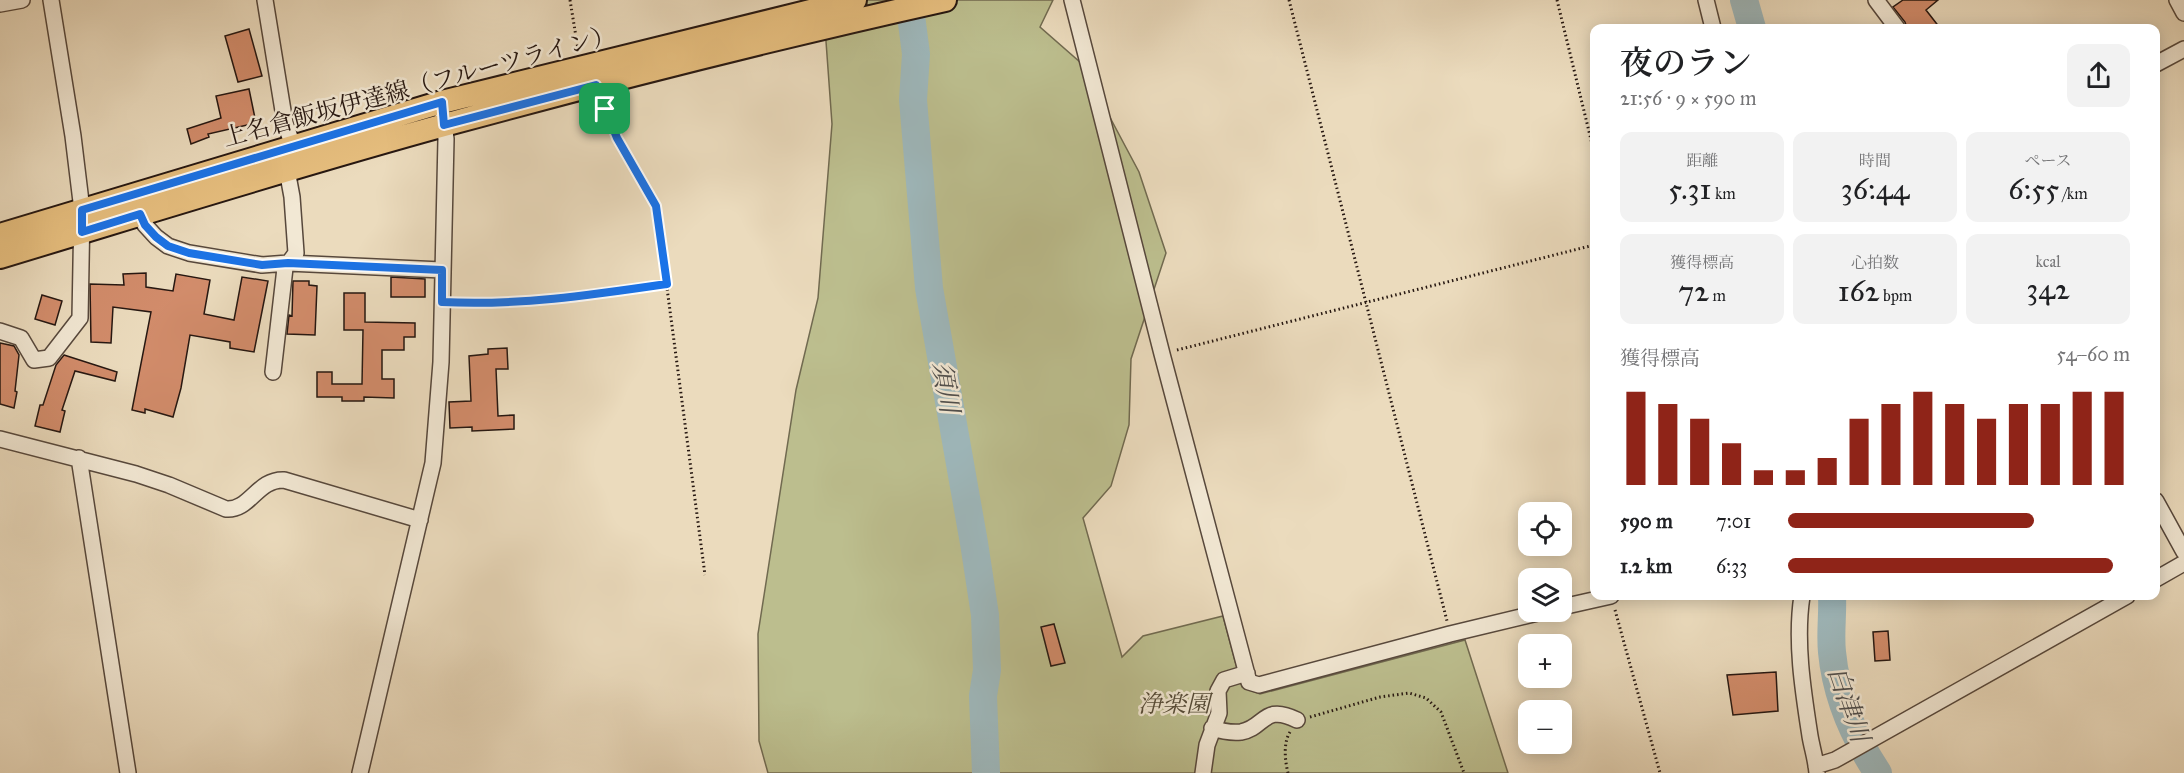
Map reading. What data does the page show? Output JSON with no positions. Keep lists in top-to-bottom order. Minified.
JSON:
{"streets":{"main road":["上名倉飯坂伊達線（フルーツライン）"]},"water":["須川","白津川"],"parks":["浄楽園"],"page":{"heading":["夜のラン","21:56 · 9 × 590 m"],"stats":[["距離","5.31 km"],["時間","36:44"],["ペース","6:55 /km"],["獲得標高","72 m"],["心拍数","162 bpm"],["kcal","342"]],"chart":["獲得標高","54–60 m"],"list":[{"name":"590 m","note":"7:01"},{"name":"1.2 km","note":"6:33"}],"map_buttons":["+","−"]}}
